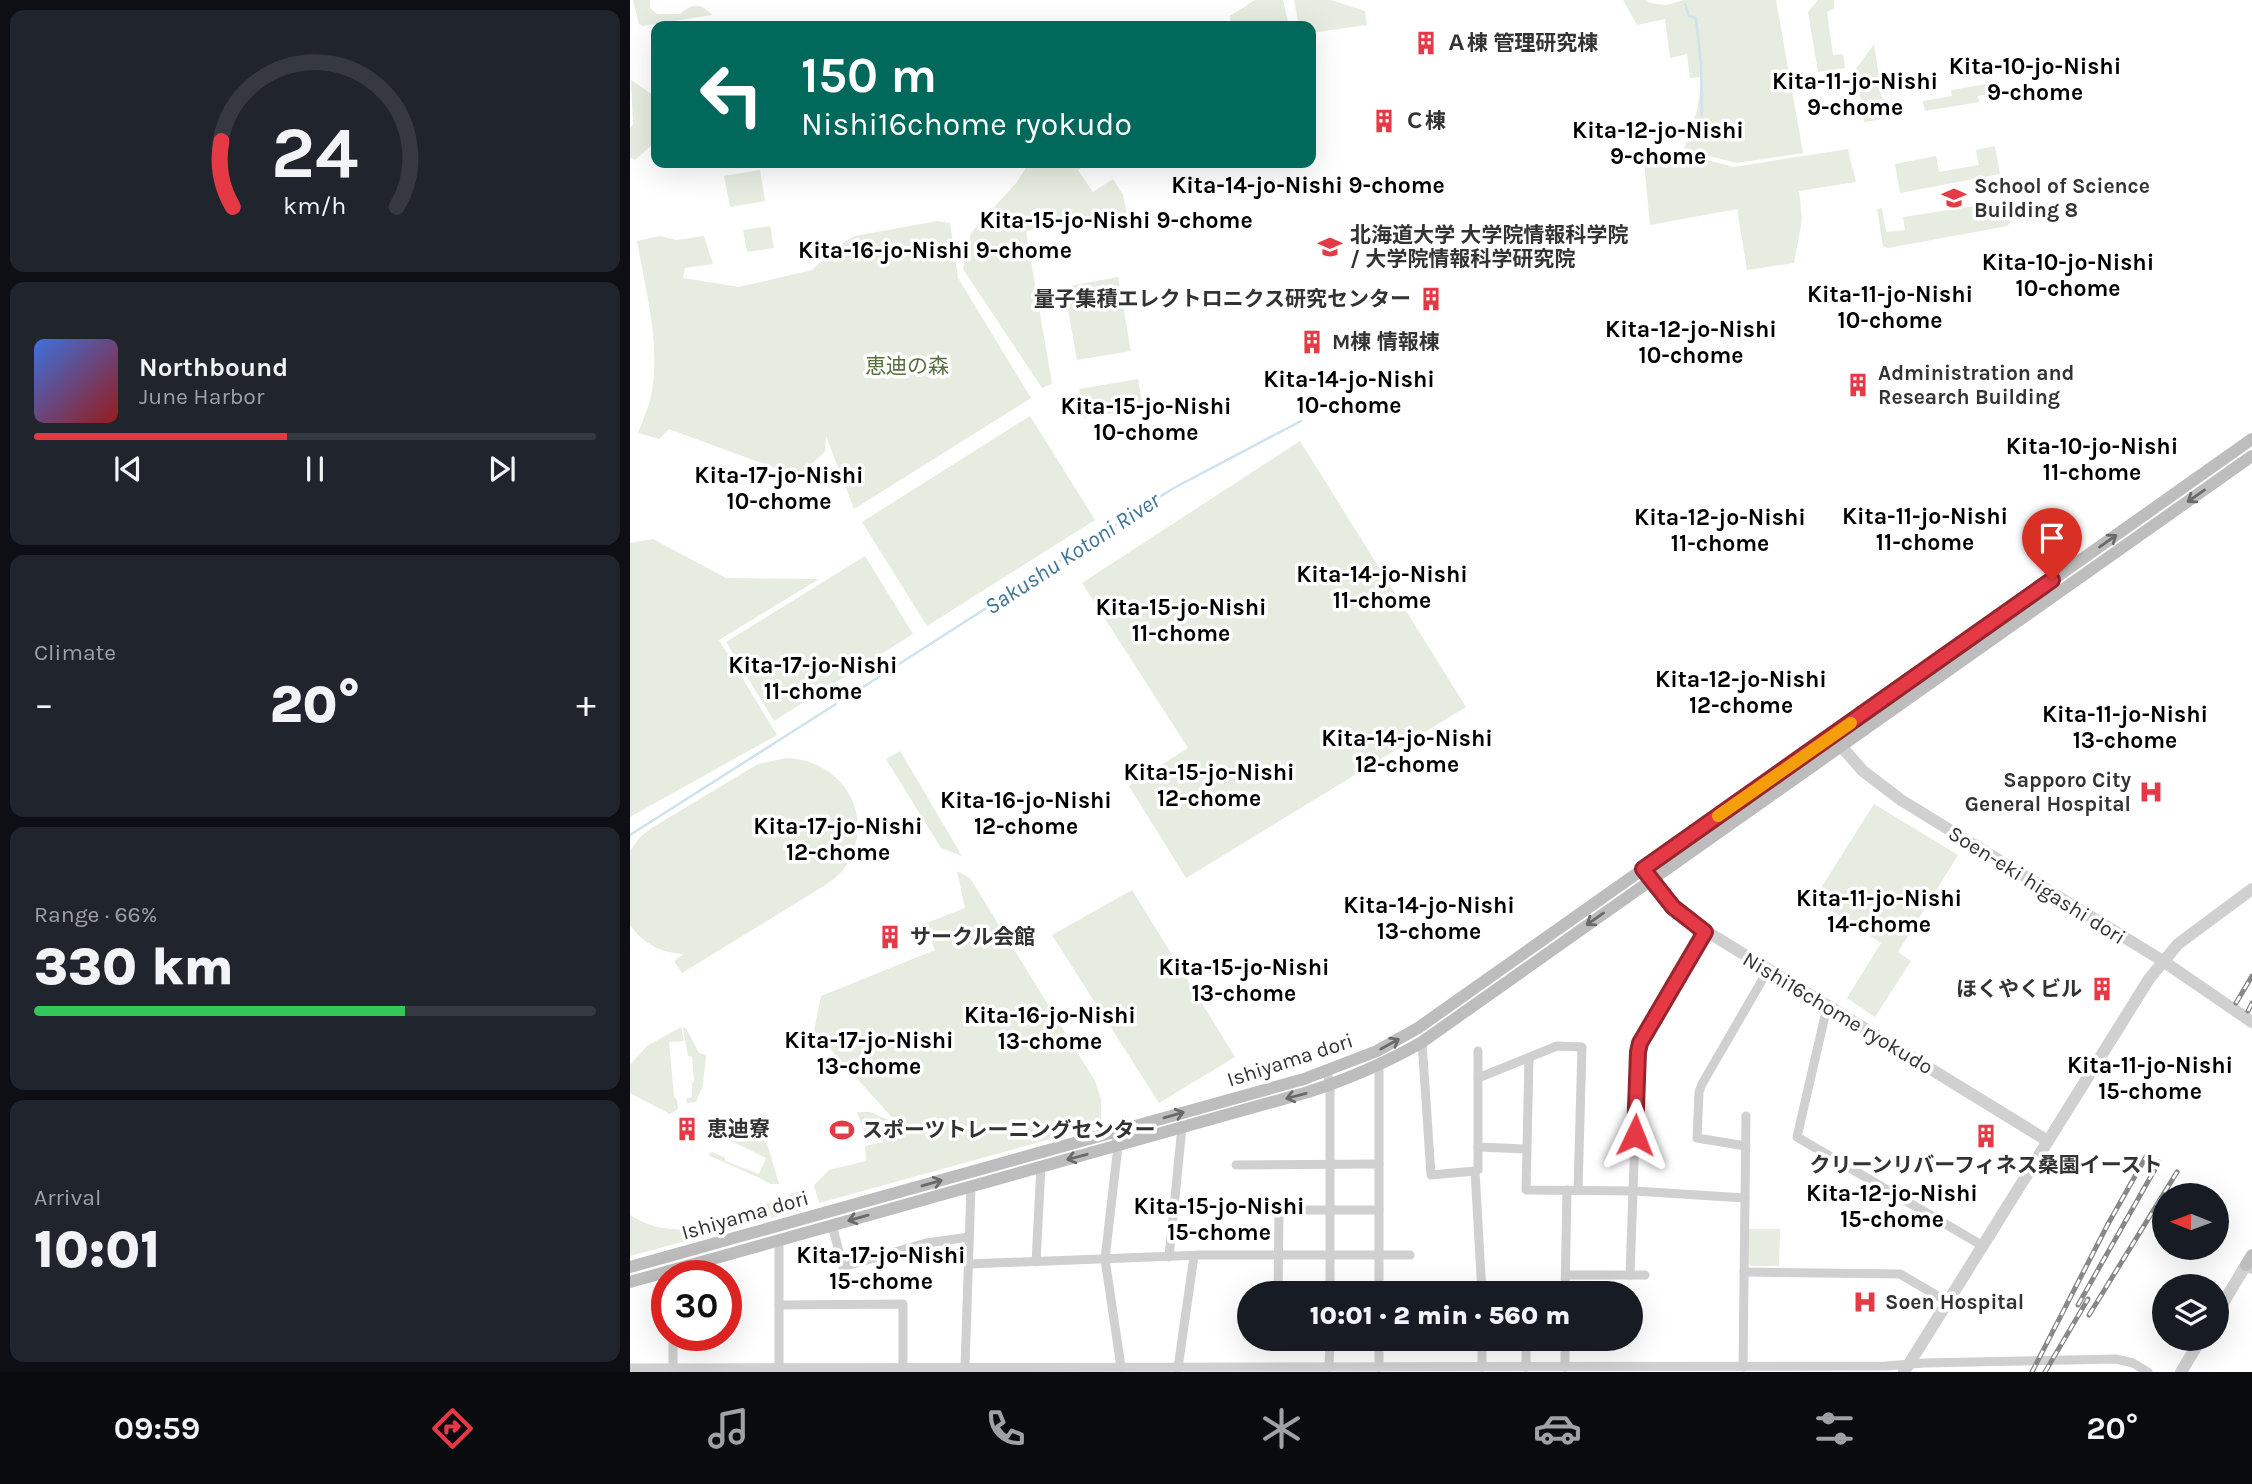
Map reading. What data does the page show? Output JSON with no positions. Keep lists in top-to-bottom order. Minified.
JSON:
{"streets":{"main road":["Ishiyama dori"],"street":["Soen-eki higashi dori","Nishi16chome ryokudo"]},"crossings":[["Soen-eki higashi dori","Ishiyama dori"],["Nishi16chome ryokudo","Ishiyama dori"]],"districts":["Kita-10-jo-Nishi 9-chome","Kita-11-jo-Nishi 9-chome","Kita-12-jo-Nishi 9-chome","Kita-14-jo-Nishi 9-chome","Kita-15-jo-Nishi 9-chome","Kita-16-jo-Nishi 9-chome","Kita-10-jo-Nishi 10-chome","Kita-11-jo-Nishi 10-chome","Kita-12-jo-Nishi 10-chome","Kita-14-jo-Nishi 10-chome","Kita-15-jo-Nishi 10-chome","Kita-10-jo-Nishi 11-chome","Kita-17-jo-Nishi 10-chome","Kita-11-jo-Nishi 11-chome","Kita-12-jo-Nishi 11-chome","Kita-14-jo-Nishi 11-chome","Kita-15-jo-Nishi 11-chome","Kita-17-jo-Nishi 11-chome","Kita-12-jo-Nishi 12-chome","Kita-11-jo-Nishi 13-chome","Kita-14-jo-Nishi 12-chome","Kita-15-jo-Nishi 12-chome","Kita-16-jo-Nishi 12-chome","Kita-17-jo-Nishi 12-chome","Kita-11-jo-Nishi 14-chome","Kita-14-jo-Nishi 13-chome","Kita-15-jo-Nishi 13-chome","Kita-16-jo-Nishi 13-chome","Kita-17-jo-Nishi 13-chome","Kita-11-jo-Nishi 15-chome","Kita-12-jo-Nishi 15-chome","Kita-15-jo-Nishi 15-chome","Kita-17-jo-Nishi 15-chome"],"water":["Sakushu Kotoni River"],"parks":["恵迪の森"],"places":{"building":["Ａ棟 管理研究棟","Ｃ棟","量子集積エレクトロニクス研究センター","M棟 情報棟","Administration and Research Building","サークル会館","ほくやくビル","恵迪寮","クリーンリバーフィネス桑園イースト"],"school or university":["School of Science Building 8","北海道大学 大学院情報科学院 / 大学院情報科学研究院"],"hospital":["Sapporo City General Hospital","Soen Hospital"],"sports":["スポーツトレーニングセンター"]},"north":"left","page":{"turn":["150 m","Nishi16chome ryokudo"],"song":["Northbound","June Harbor"],"tile":["Climate",["Range · 66%","330 km"],["Arrival","10:01"]],"heat":["−","20°","+"],"limit":"30","trip":"10:01 · 2 min · 560 m","tabs":["09:59","20°"],"gauge":["24","km/h"]}}
